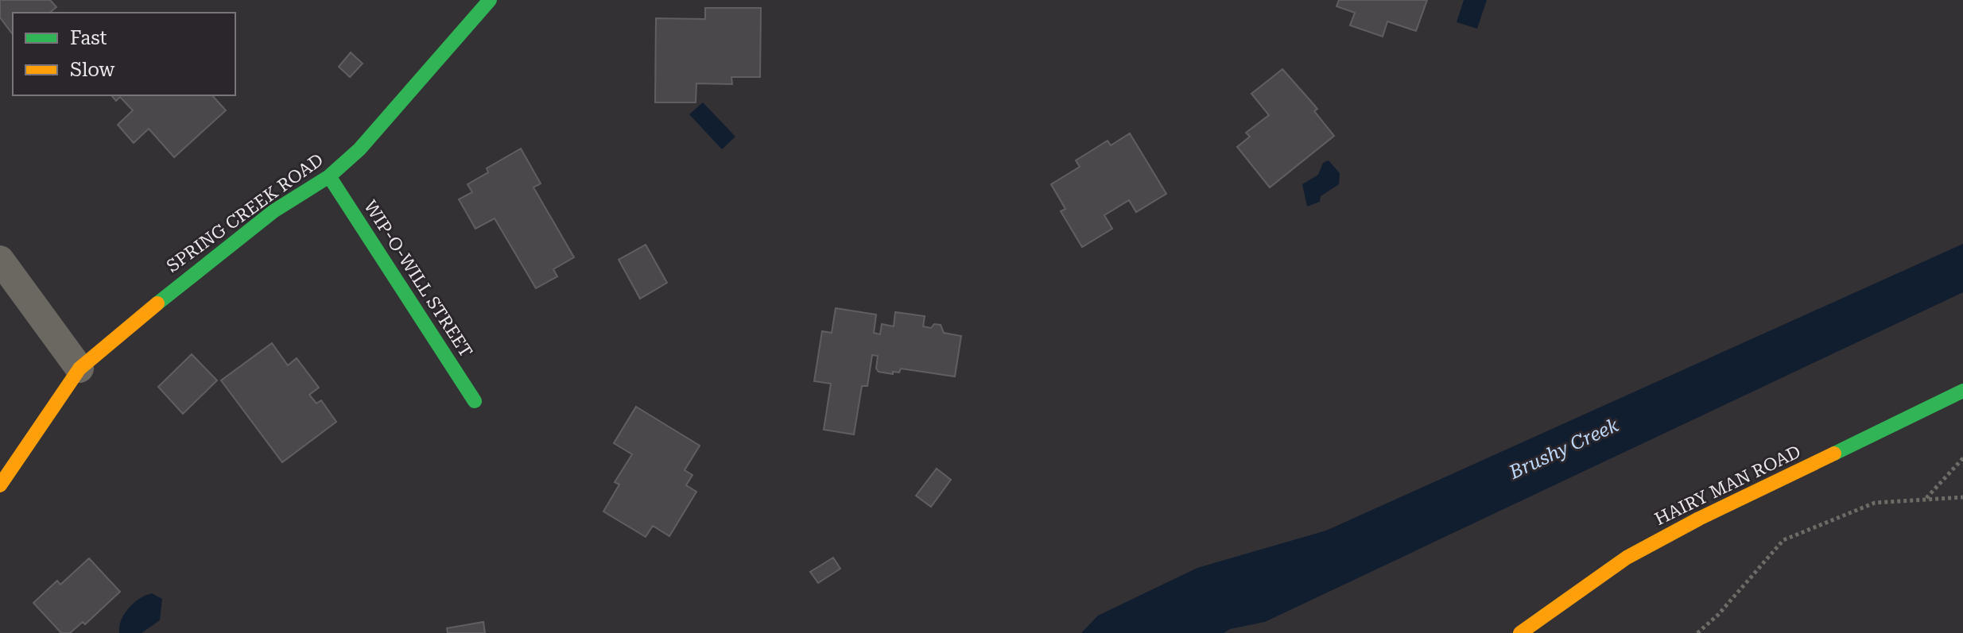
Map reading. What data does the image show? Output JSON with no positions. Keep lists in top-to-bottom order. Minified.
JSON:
{"streets":{"street":["SPRING CREEK ROAD","WIP-O-WILL STREET","HAIRY MAN ROAD"]},"crossings":[["SPRING CREEK ROAD","WIP-O-WILL STREET"]],"water":["Brushy Creek"],"legend":["Fast","Slow"]}
